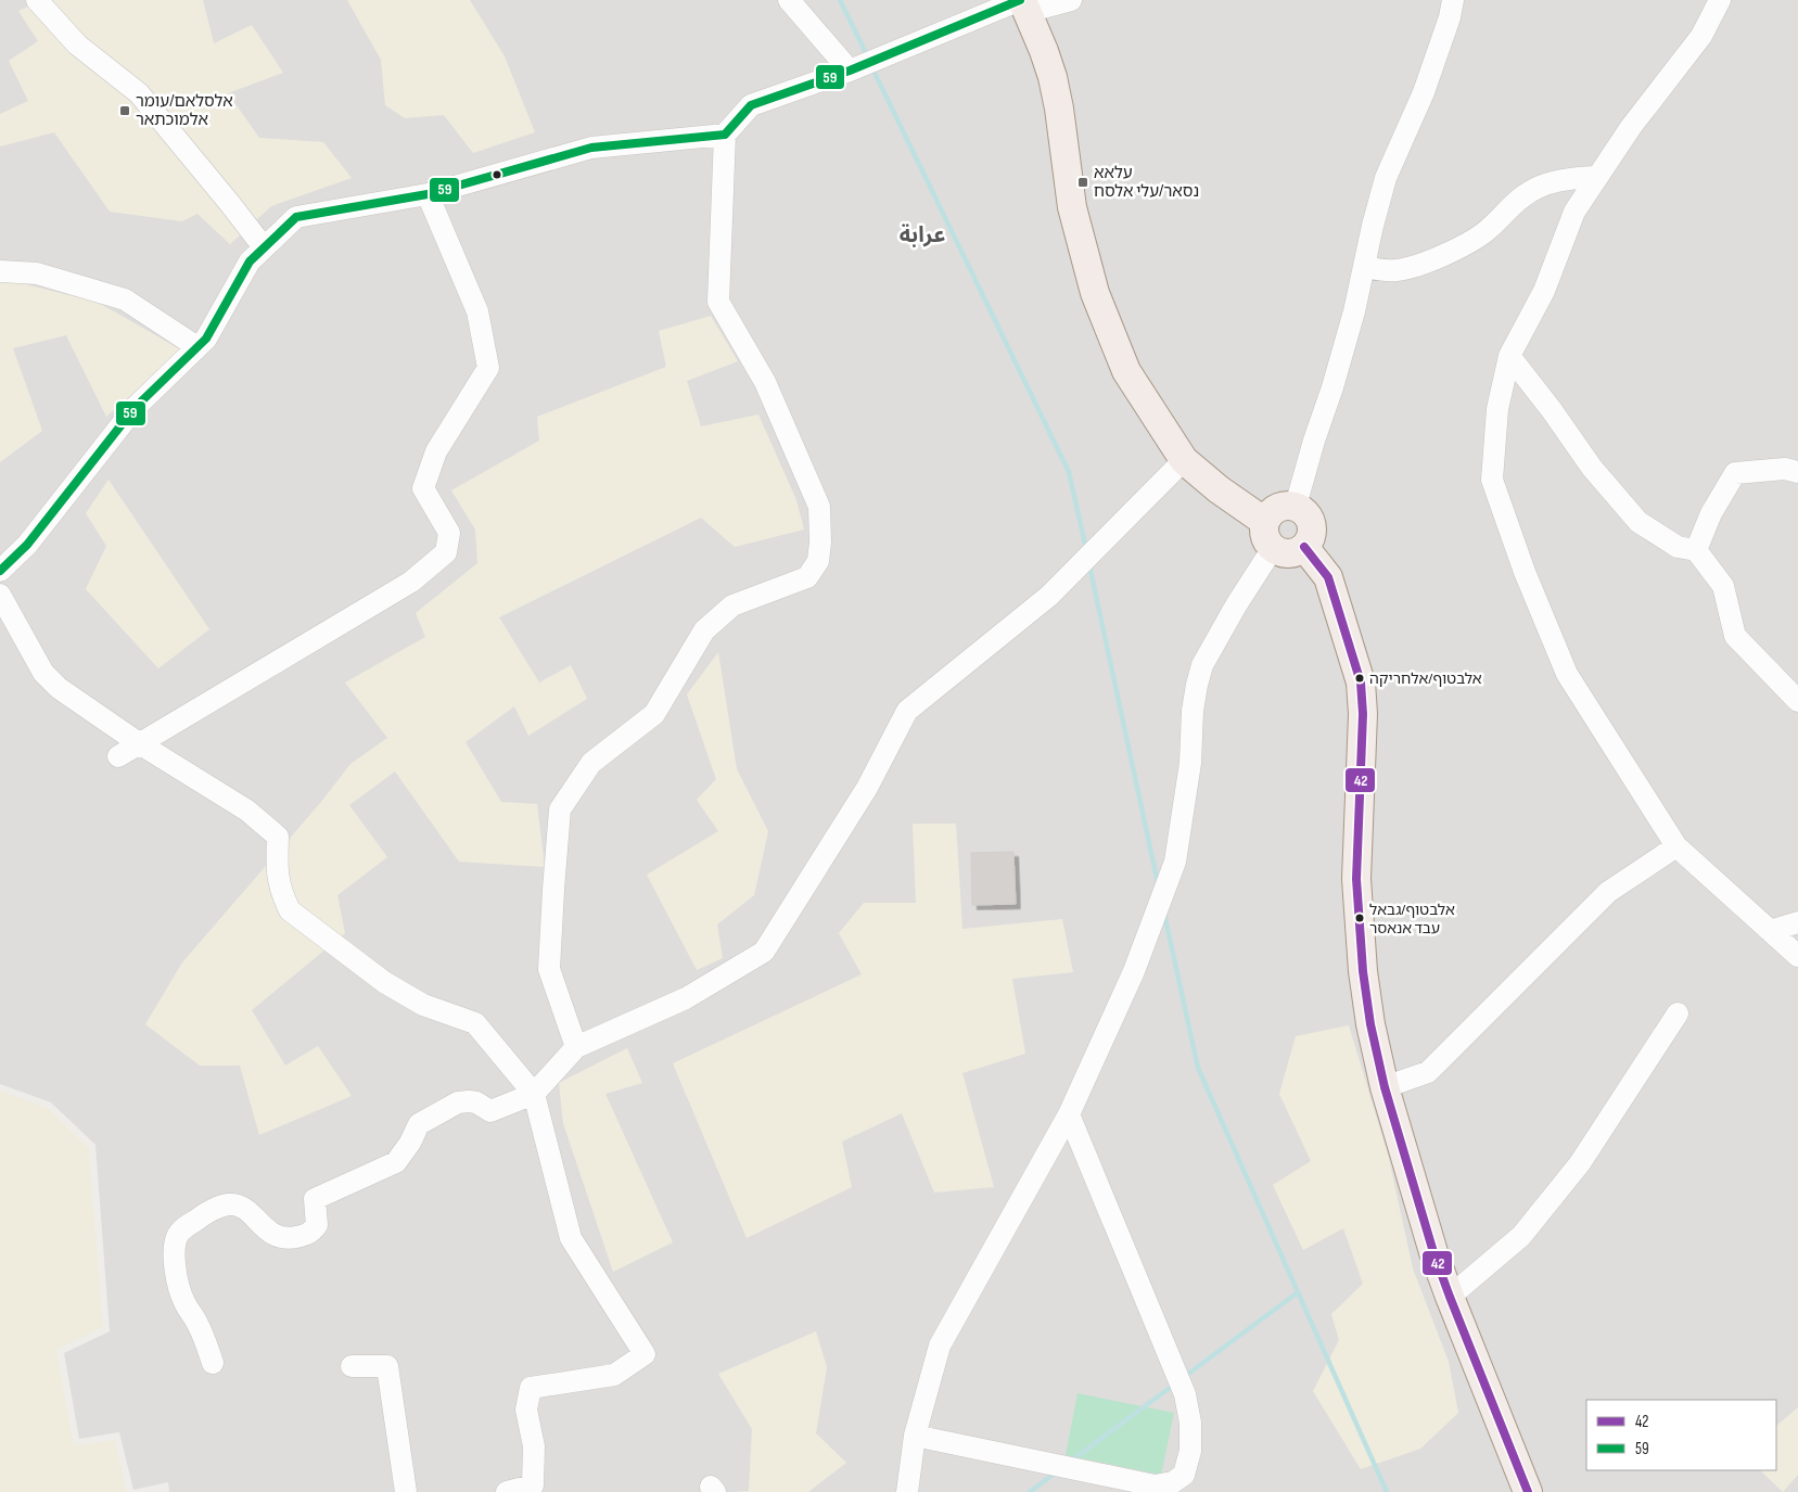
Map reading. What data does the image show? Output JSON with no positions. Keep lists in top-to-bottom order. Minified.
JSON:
{"districts":["عرابة"],"places":{"transit":["אלסלאם/עומר אלמוכתאר","עלאא נסאר/עלי אלסח"],"other":["אלבטוף/אלחריקה","אלבטוף/גבאל עבד אנאסר"]},"lines":["transit line 59","transit line 42"],"legend":["42","59"]}
